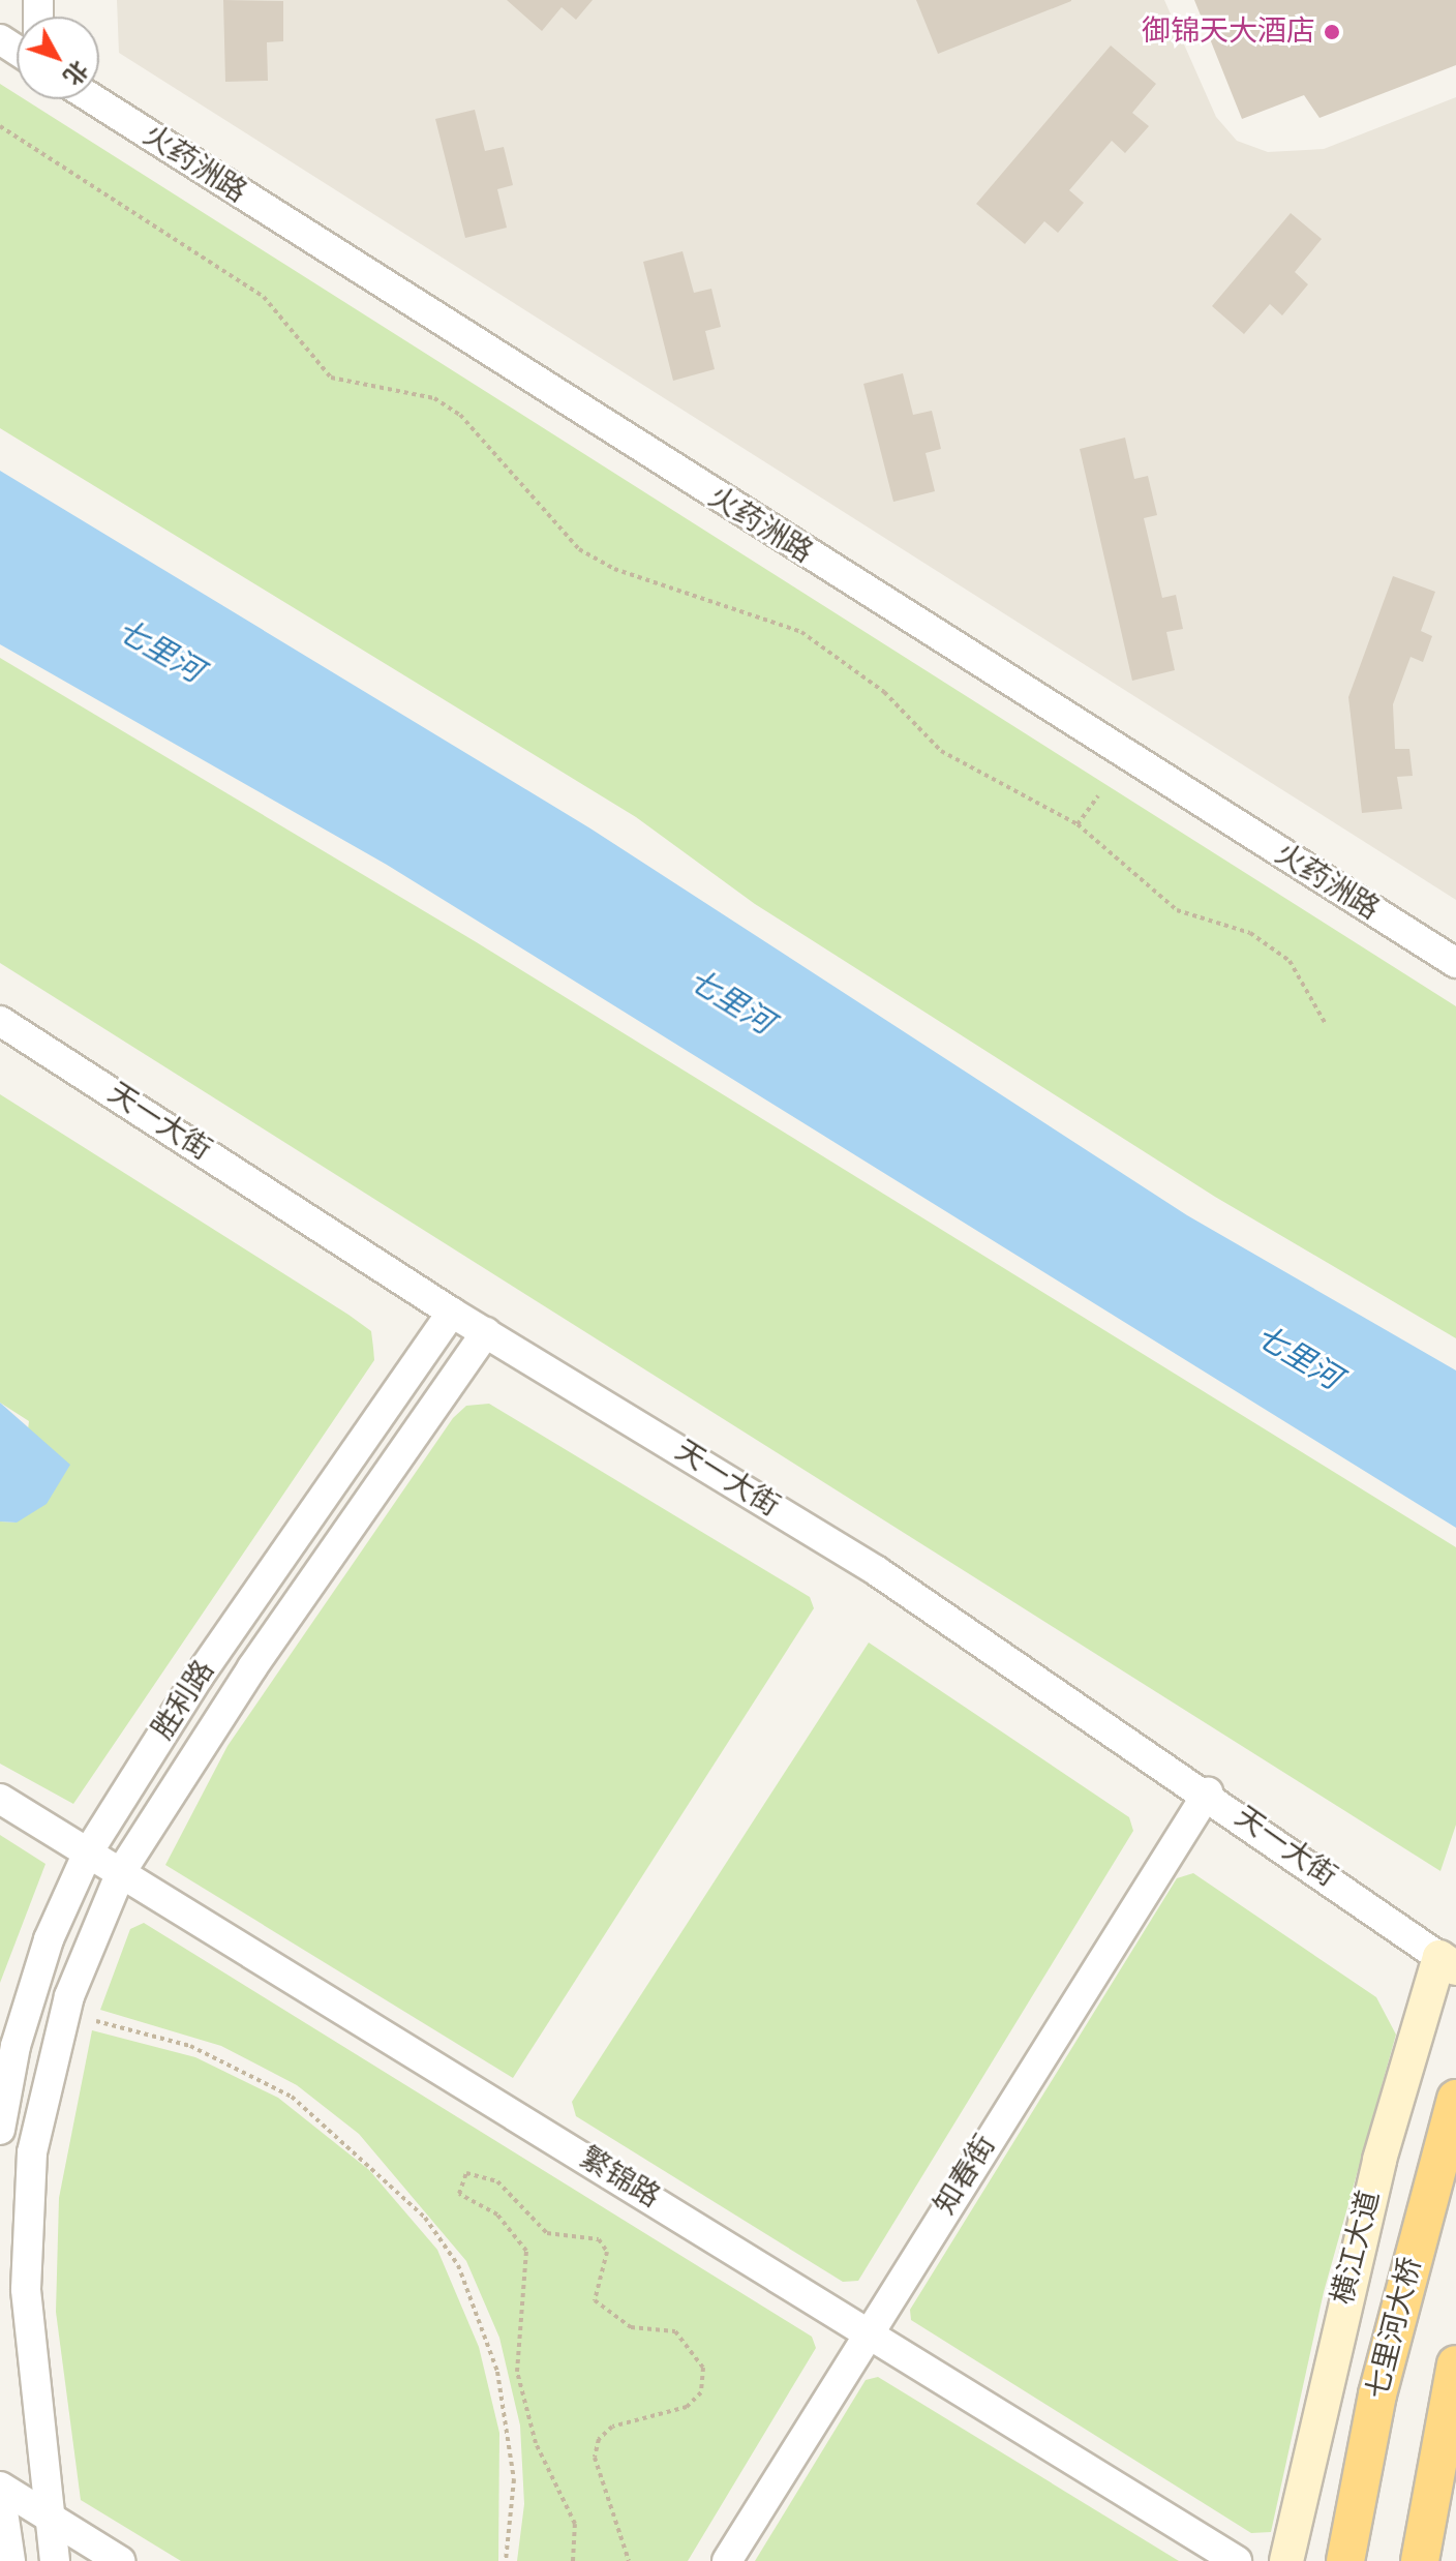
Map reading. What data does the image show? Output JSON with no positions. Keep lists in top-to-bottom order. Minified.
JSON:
{"streets":{"highway":["七里河大桥"],"main road":["横江大道"],"street":["火药洲路","天一大街","胜利路","知春街","繁锦路"]},"crossings":[["天一大街","胜利路"],["天一大街","知春街"],["天一大街","横江大道"],["胜利路","繁锦路"],["知春街","繁锦路"]],"water":["七里河"],"places":["御锦天大酒店"],"north":"bottom right"}
